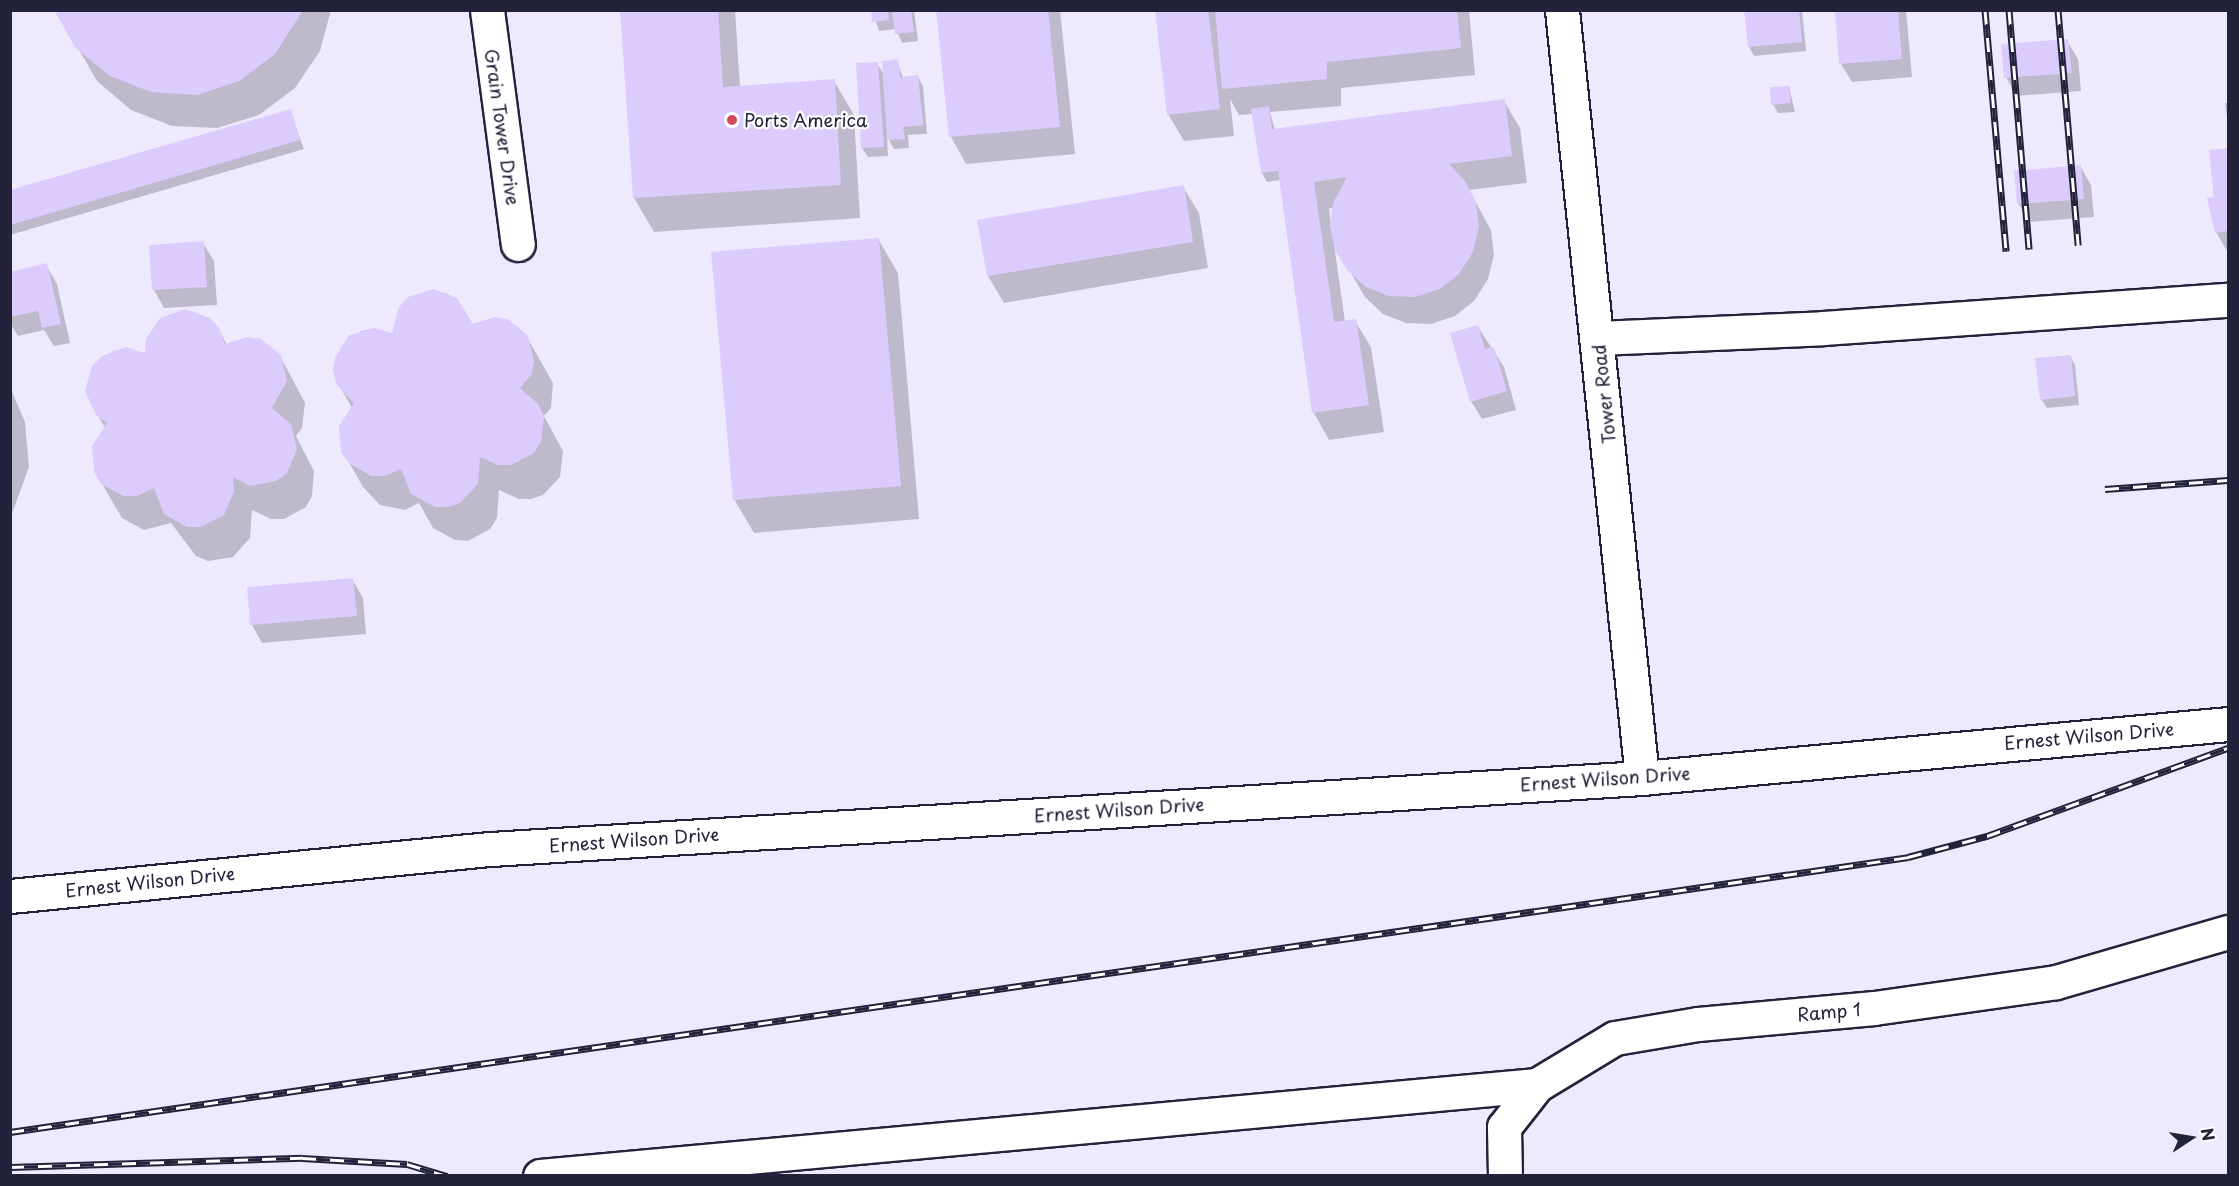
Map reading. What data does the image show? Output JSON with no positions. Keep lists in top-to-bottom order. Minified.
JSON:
{"streets":{"lane":["Grain Tower Drive","Tower Road","Ernest Wilson Drive","Ramp 1"]},"crossings":[["Tower Road","Ernest Wilson Drive"]],"places":["Ports America"],"north":"right"}
